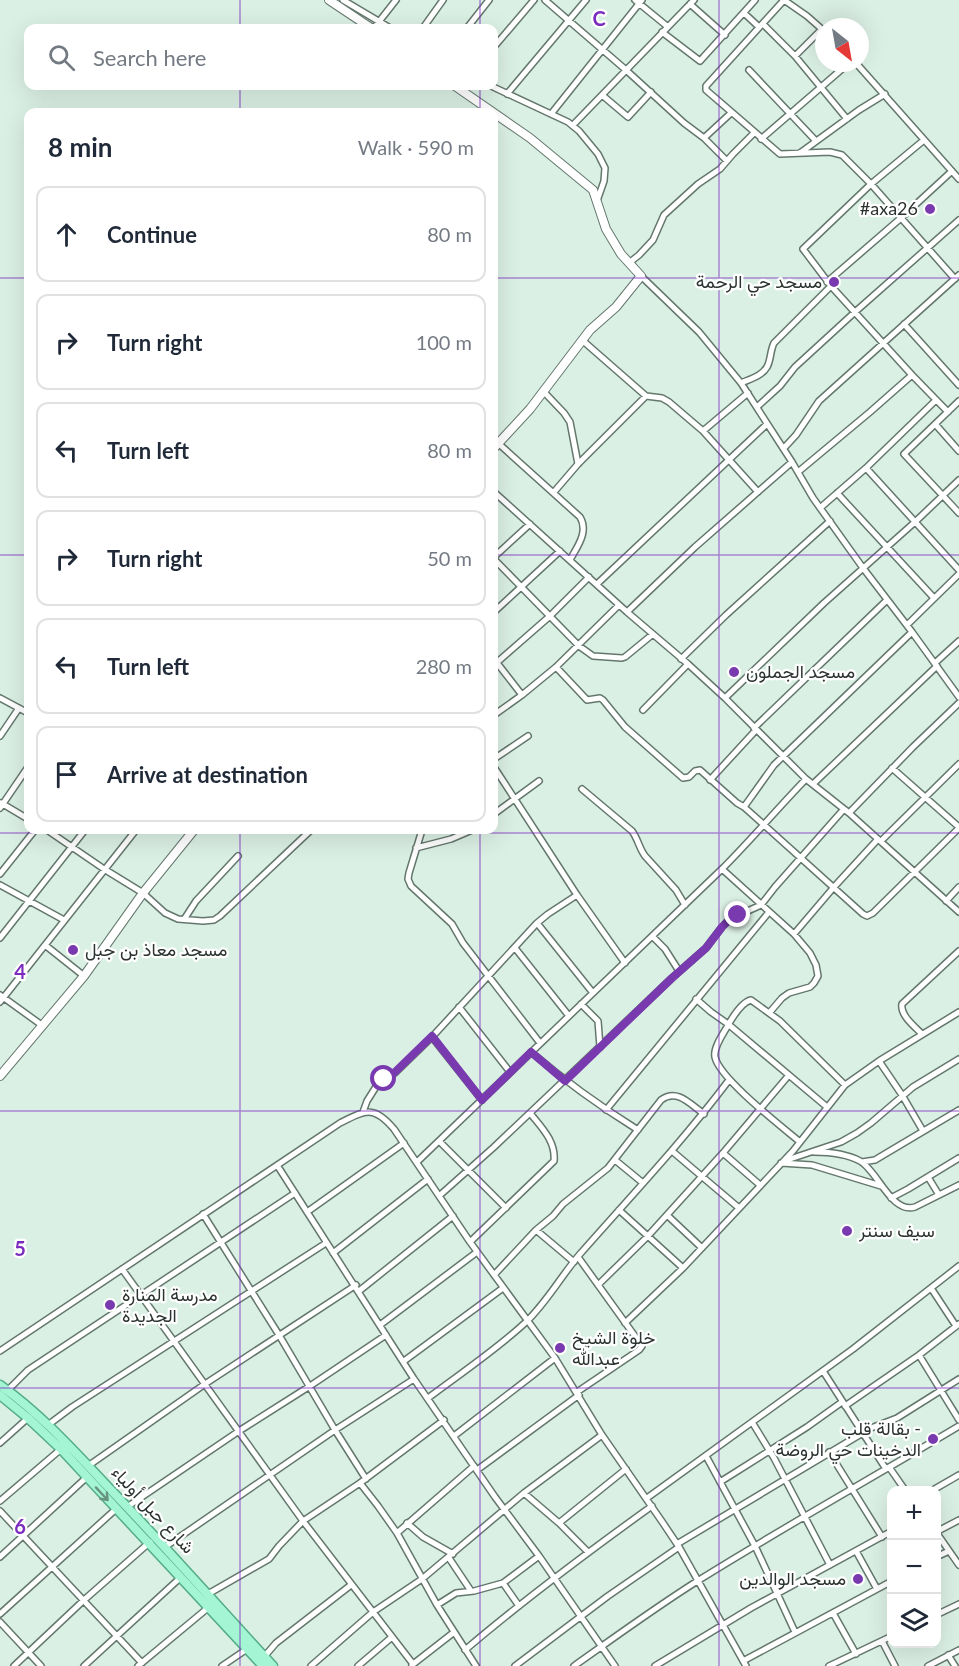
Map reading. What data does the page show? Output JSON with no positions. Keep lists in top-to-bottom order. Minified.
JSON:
{"streets":{"main road":["شارع جبل أولياء"]},"places":["#axa26","مسجد حي الرحمة","مسجد الجملون","مسجد معاذ بن جبل","سيف سنتر","مدرسة المنارة الجديدة","خلوة الشيخ عبدالله","بقالة قلب - الدخينات حي الروضة","مسجد الوالدين"],"north":"bottom right","page":{"search":"Search here","heading":["8 min","Walk · 590 m"],"list":[["Continue","80 m"],["Turn right","100 m"],["Turn left","80 m"],["Turn right","50 m"],["Turn left","280 m"],"Arrive at destination"],"map_buttons":["+","−"]},"grid":{"columns":["C"],"rows":["4","5","6"]}}
